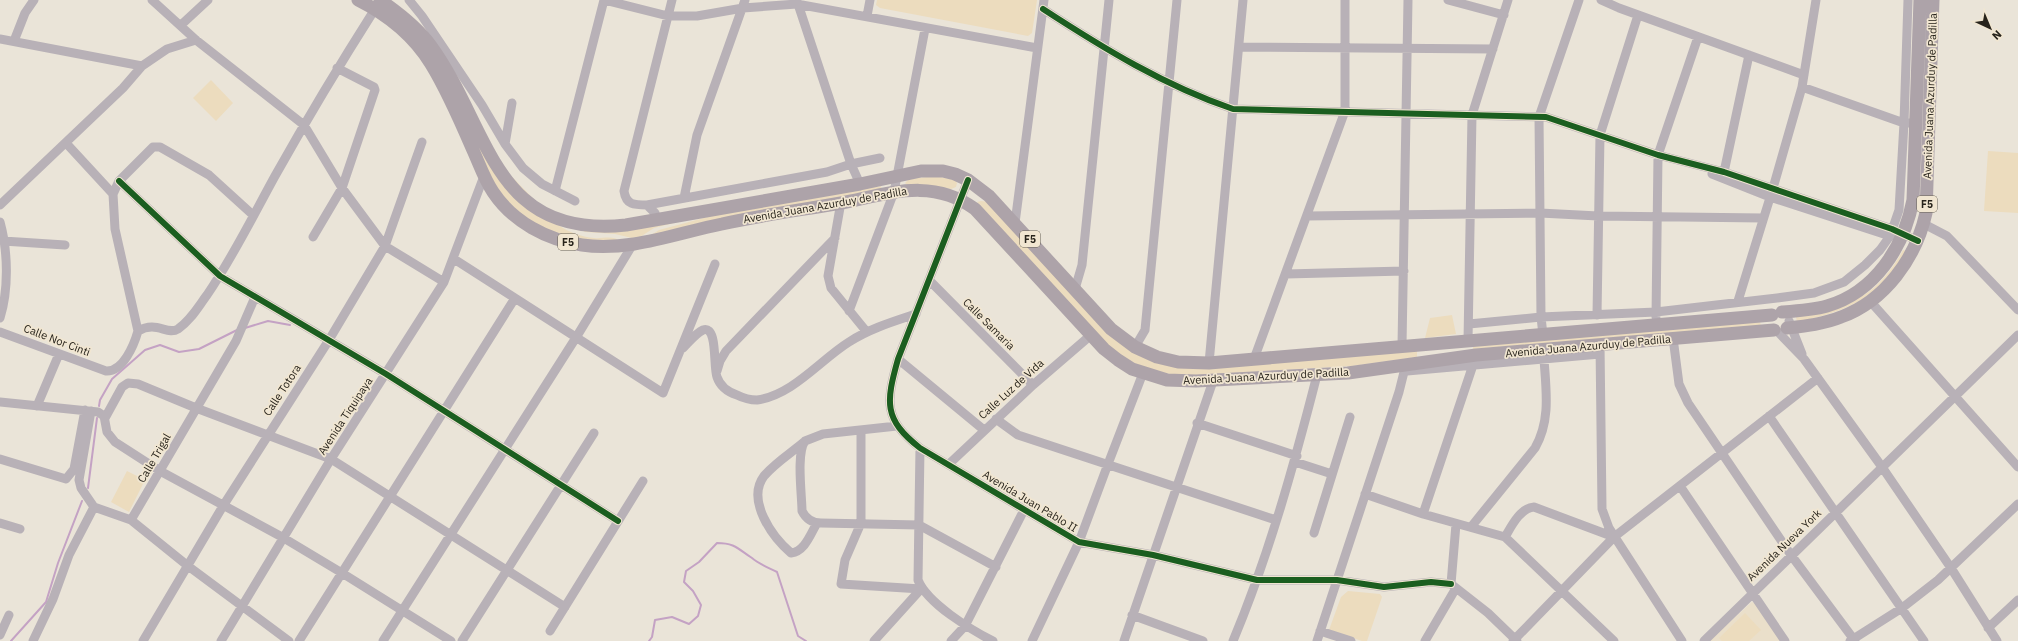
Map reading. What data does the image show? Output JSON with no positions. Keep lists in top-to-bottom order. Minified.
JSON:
{"streets":{"highway":["Avenida Juana Azurduy de Padilla","F5"],"street":["Calle Samaria","Calle Nor Cinti","Calle Luz de Vida","Calle Totora","Avenida Tiquipaya","Calle Trigal","Avenida Juan Pablo II","Avenida Nueva York"]},"crossings":[["Avenida Juana Azurduy de Padilla","Calle Luz de Vida"],["Avenida Juana Azurduy de Padilla","Avenida Tiquipaya"],["Avenida Juana Azurduy de Padilla","Avenida Juan Pablo II"],["Calle Samaria","Calle Luz de Vida"],["Calle Samaria","Avenida Juan Pablo II"],["Calle Luz de Vida","Avenida Juan Pablo II"]],"north":"bottom right"}
